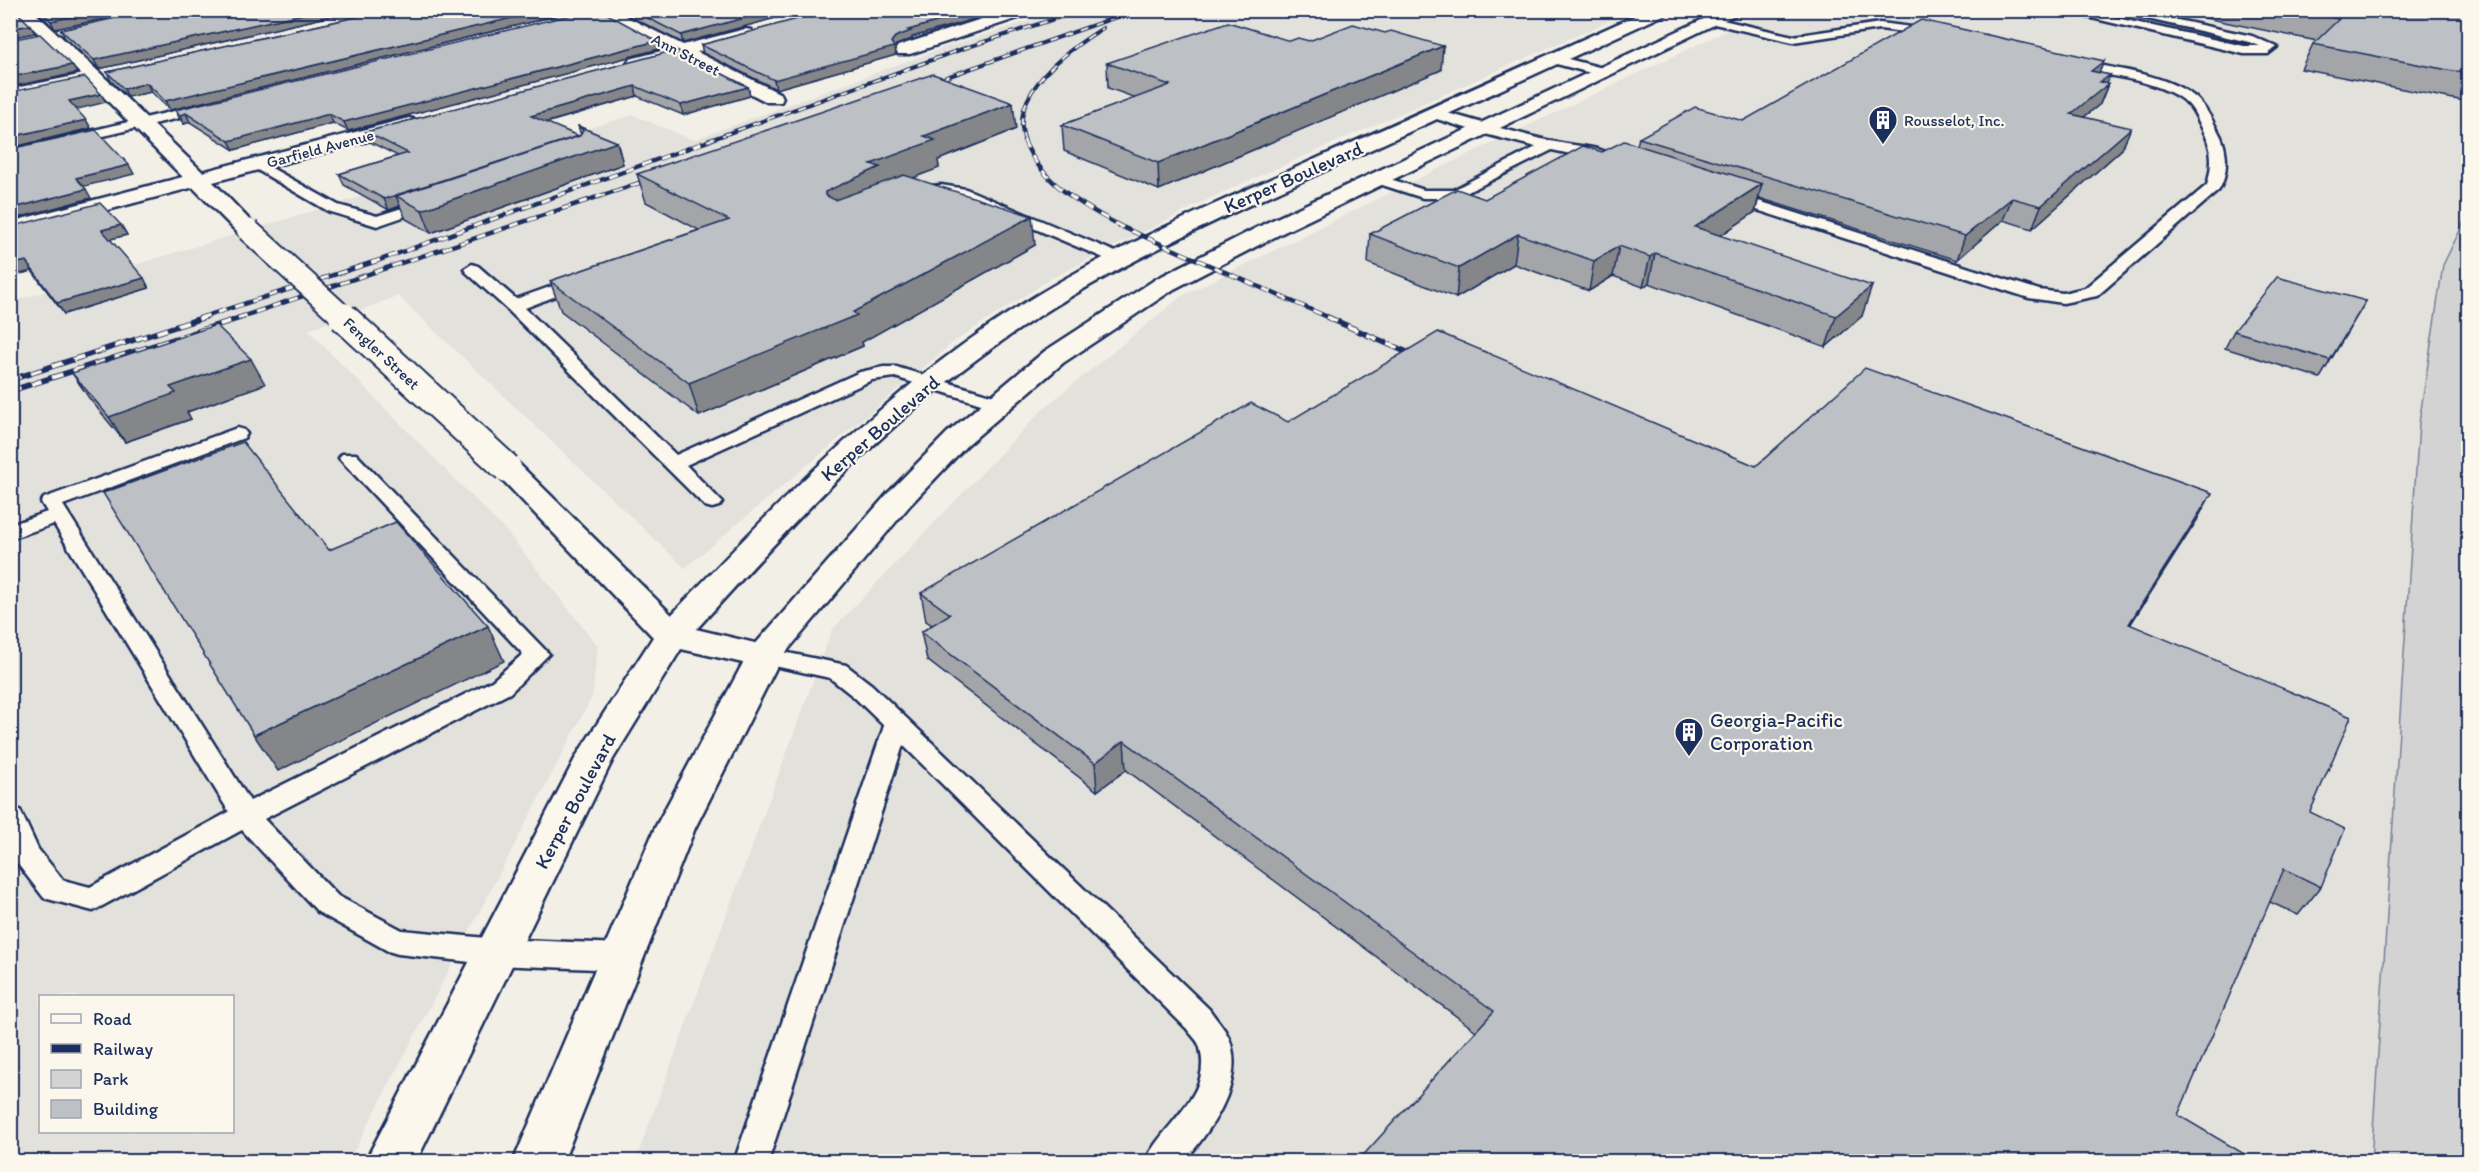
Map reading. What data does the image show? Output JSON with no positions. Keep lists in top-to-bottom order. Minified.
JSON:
{"streets":{"street":["Ann Street","Garfield Avenue","Kerper Boulevard","Fengler Street"]},"crossings":[["Garfield Avenue","Fengler Street"],["Kerper Boulevard","Fengler Street"]],"places":{"building":["Rousselot, Inc.","Georgia-Pacific Corporation"]},"legend":["Road","Railway","Park","Building"]}
